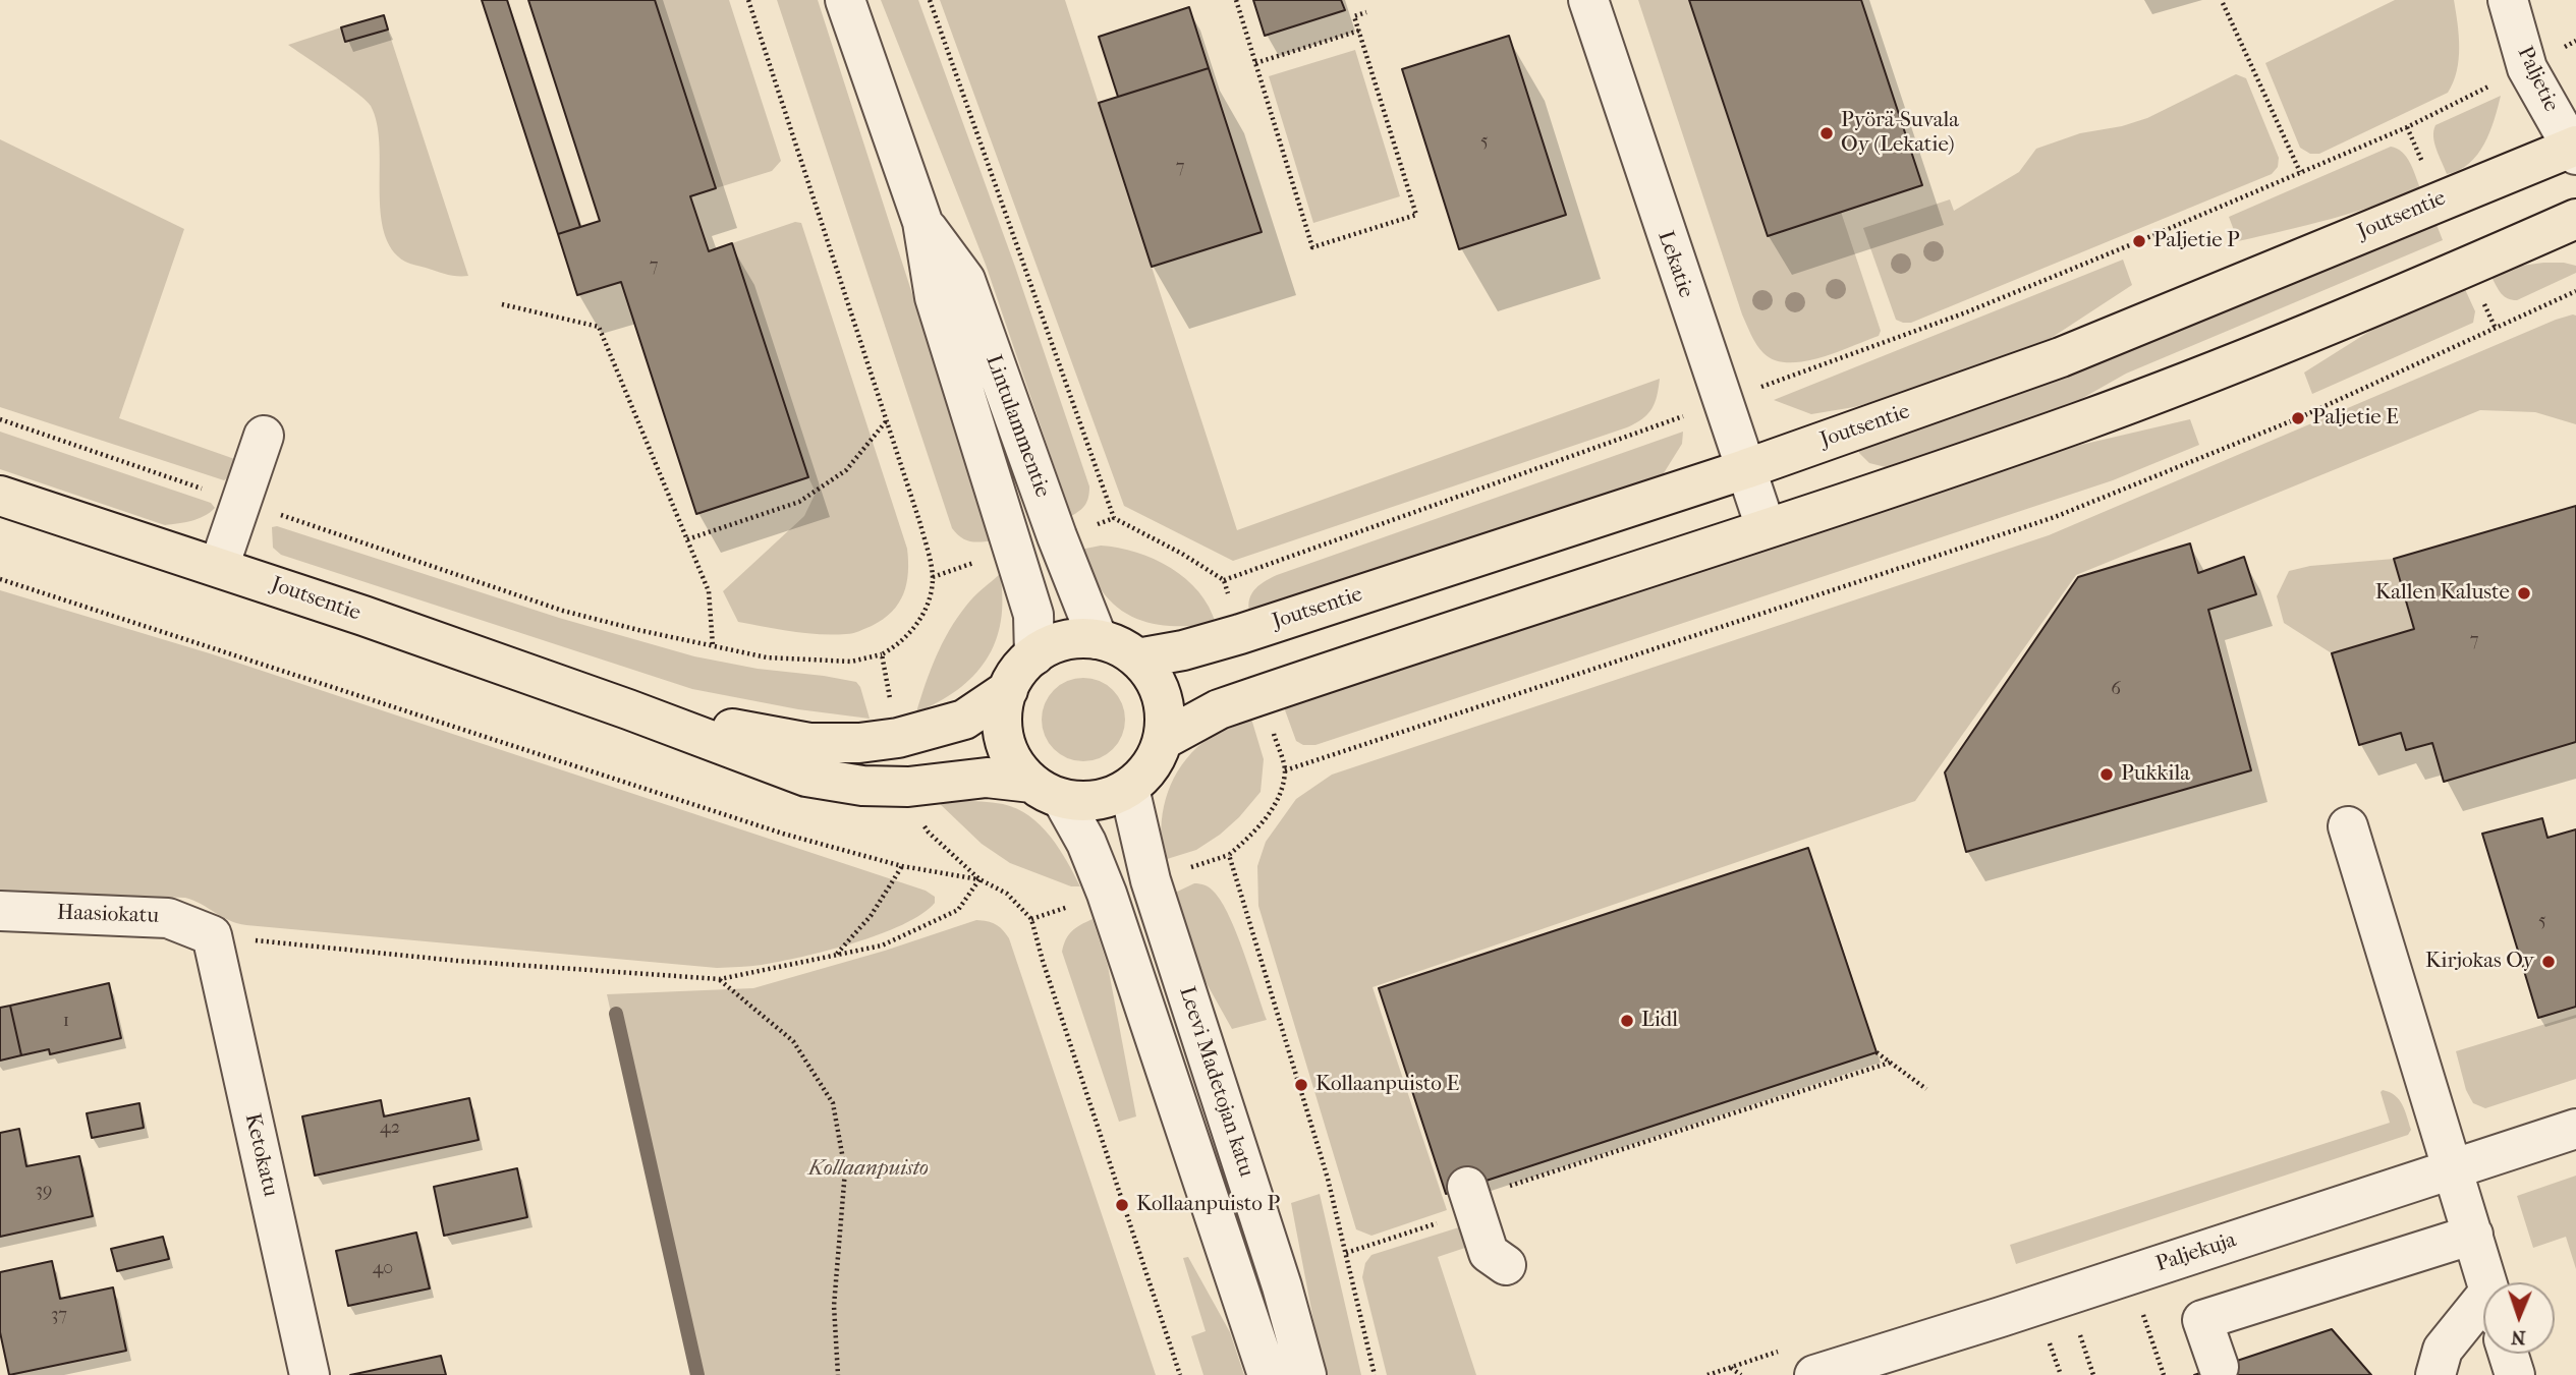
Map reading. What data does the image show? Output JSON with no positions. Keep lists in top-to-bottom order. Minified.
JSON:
{"streets":{"main road":["Joutsentie"],"street":["Paljetie","Lekatie","Lintulammentie","Haasiokatu","Leevi Madetojan katu","Ketokatu","Paljekuja"]},"crossings":[["Paljetie","Joutsentie"],["Joutsentie","Lekatie"],["Joutsentie","Lintulammentie"],["Joutsentie","Leevi Madetojan katu"],["Lintulammentie","Leevi Madetojan katu"],["Haasiokatu","Ketokatu"]],"parks":["Kollaanpuisto"],"places":["Pyörä-Suvala Oy (Lekatie)","Paljetie P","Paljetie E","Kallen Kaluste","Pukkila","Kirjokas Oy","Lidl","Kollaanpuisto E","Kollaanpuisto P"],"house_numbers":["5","7","7","7","6","5","1","42","39","40","37"],"north":"bottom"}
